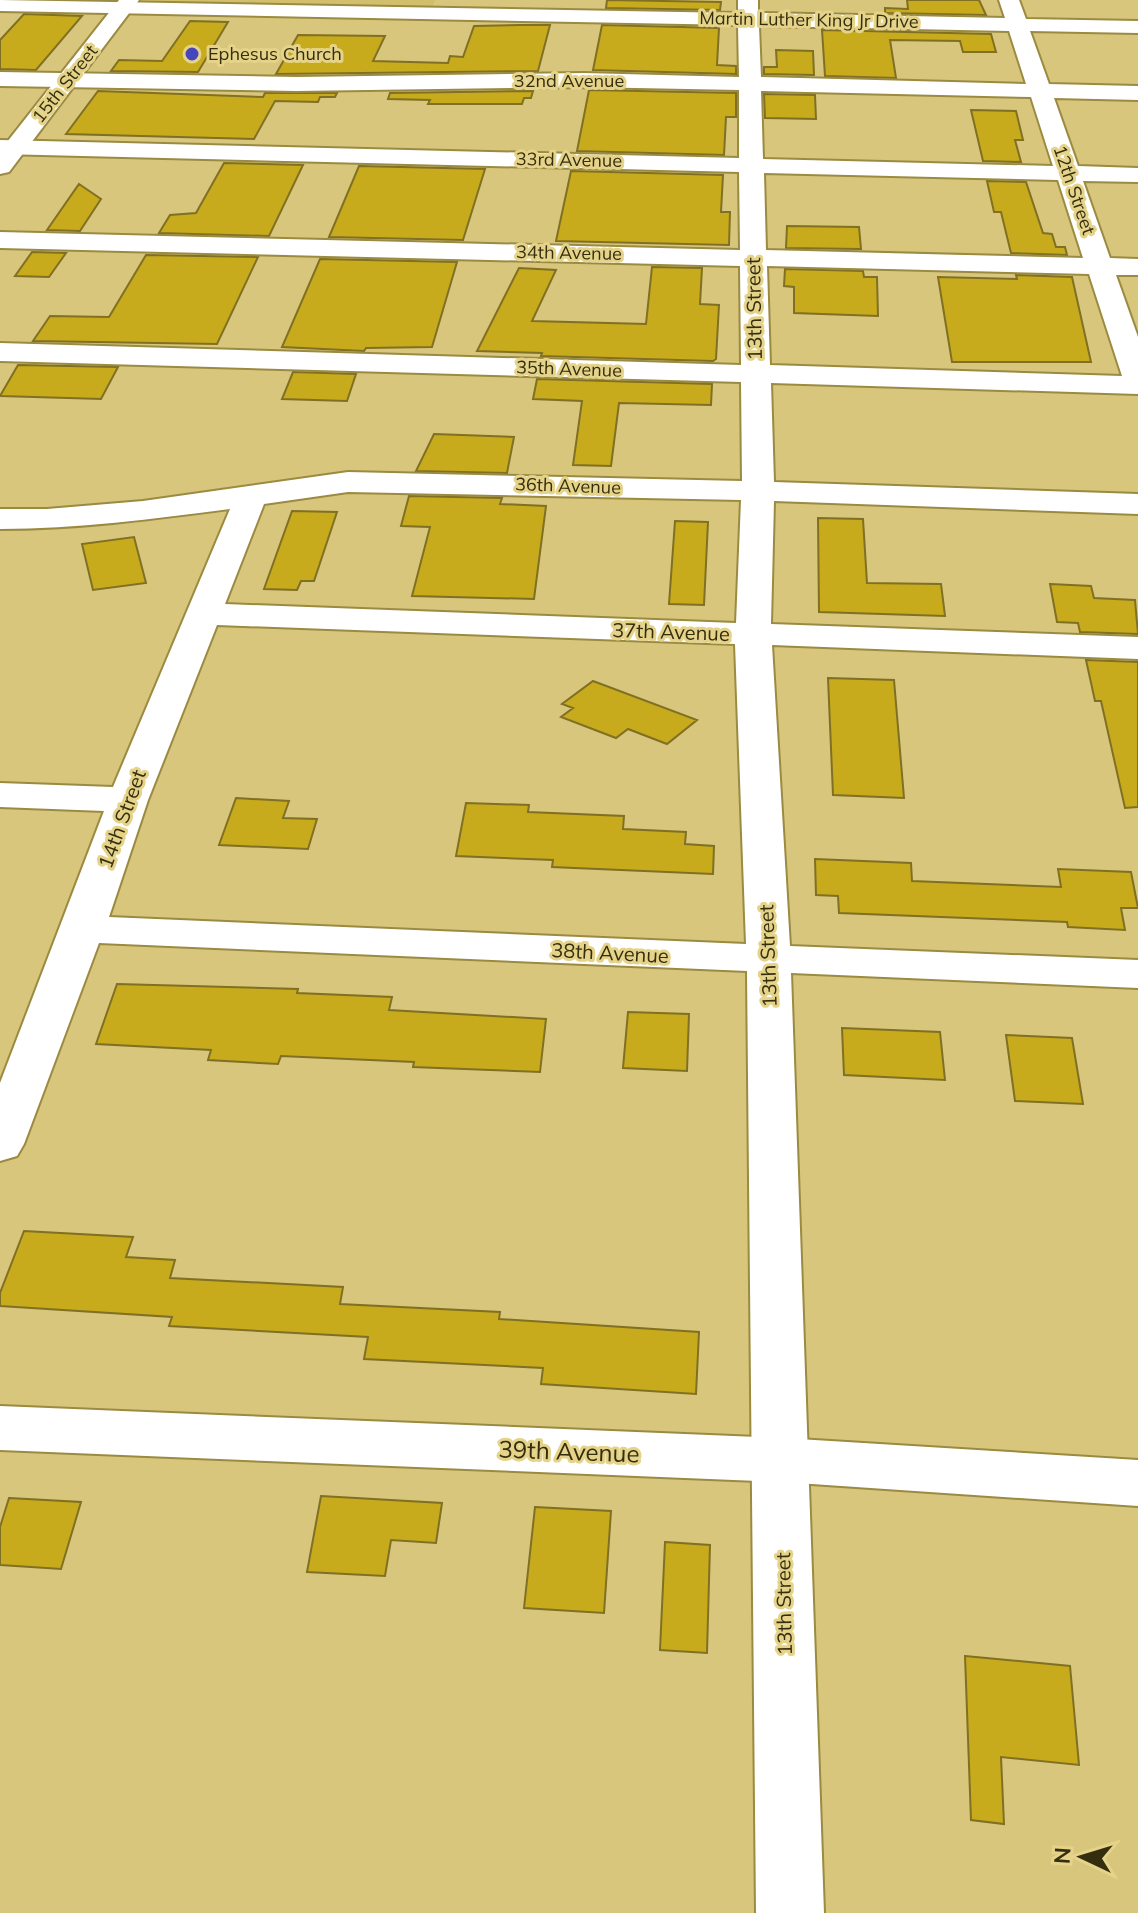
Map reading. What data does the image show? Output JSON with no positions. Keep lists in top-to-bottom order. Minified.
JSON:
{"streets":{"street":["Martin Luther King Jr Drive","32nd Avenue","15th Street","33rd Avenue","12th Street","34th Avenue","13th Street","35th Avenue","36th Avenue","37th Avenue","14th Street","38th Avenue","39th Avenue"]},"crossings":[["Martin Luther King Jr Drive","15th Street"],["Martin Luther King Jr Drive","12th Street"],["Martin Luther King Jr Drive","13th Street"],["32nd Avenue","15th Street"],["32nd Avenue","12th Street"],["32nd Avenue","13th Street"],["15th Street","33rd Avenue"],["33rd Avenue","12th Street"],["33rd Avenue","13th Street"],["12th Street","34th Avenue"],["12th Street","35th Avenue"],["34th Avenue","13th Street"],["13th Street","35th Avenue"],["13th Street","36th Avenue"],["13th Street","37th Avenue"],["13th Street","38th Avenue"],["13th Street","39th Avenue"],["36th Avenue","14th Street"],["37th Avenue","14th Street"],["14th Street","38th Avenue"]],"places":["Ephesus Church"],"north":"left"}
